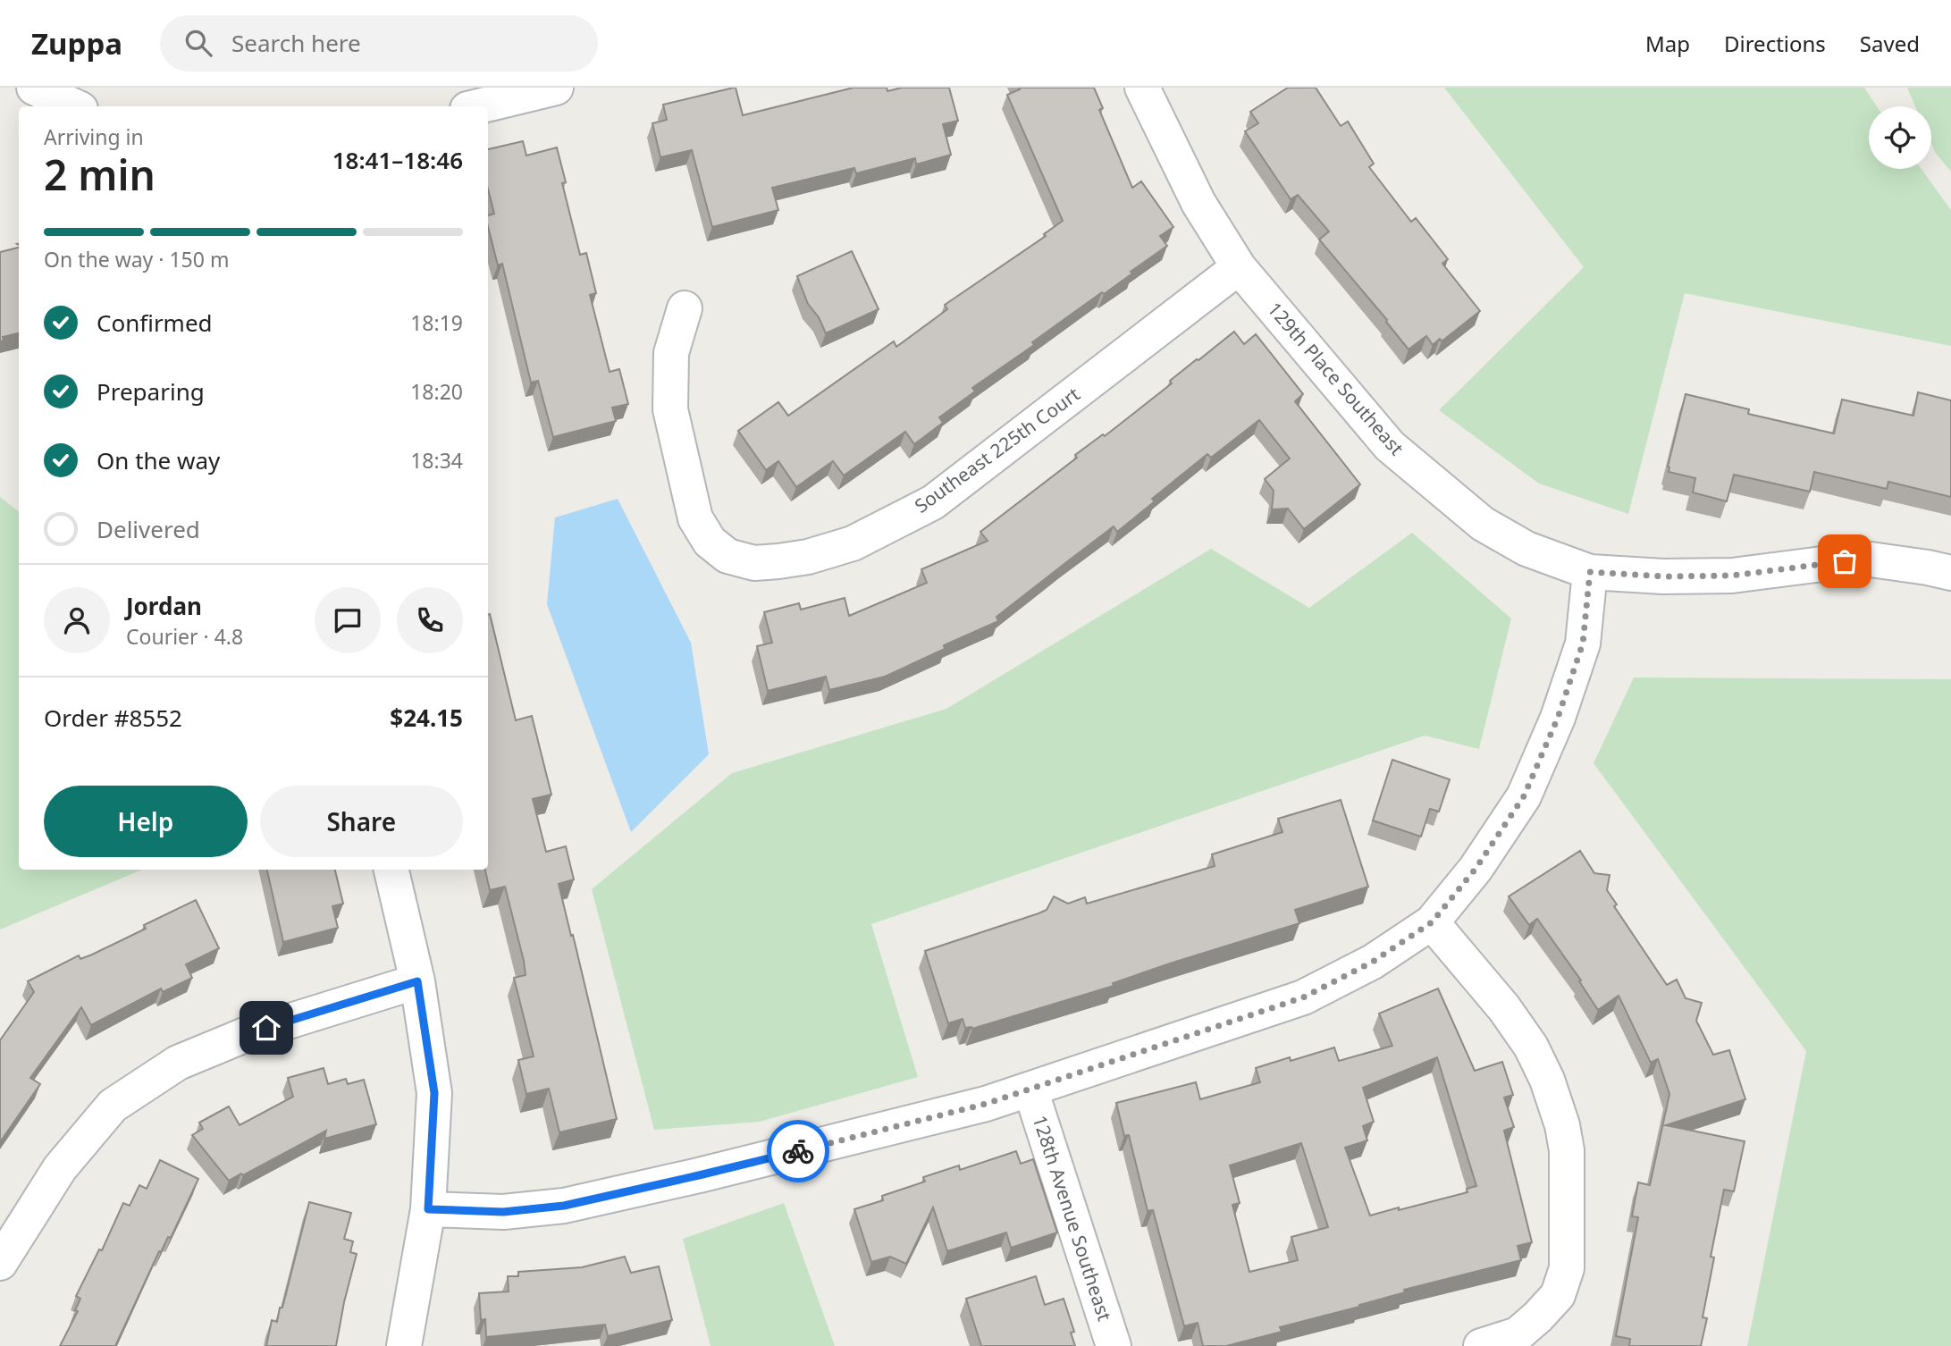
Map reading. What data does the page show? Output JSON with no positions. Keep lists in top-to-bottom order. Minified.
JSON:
{"streets":{"street":["129th Place Southeast","Southeast 225th Court","128th Avenue Southeast"]},"crossings":[["129th Place Southeast","Southeast 225th Court"]],"page":{"header":"Zuppa","search":"Search here","nav":["Map","Directions","Saved"],"heading":["2 min","Arriving in","18:41–18:46"],"panel":["Jordan","Courier · 4.8","Order #8552","$24.15"],"bar":"On the way · 150 m","list":[["Confirmed","18:19"],["Preparing","18:20"],["On the way","18:34"],"Delivered"],"buttons":["Help","Share"]}}
